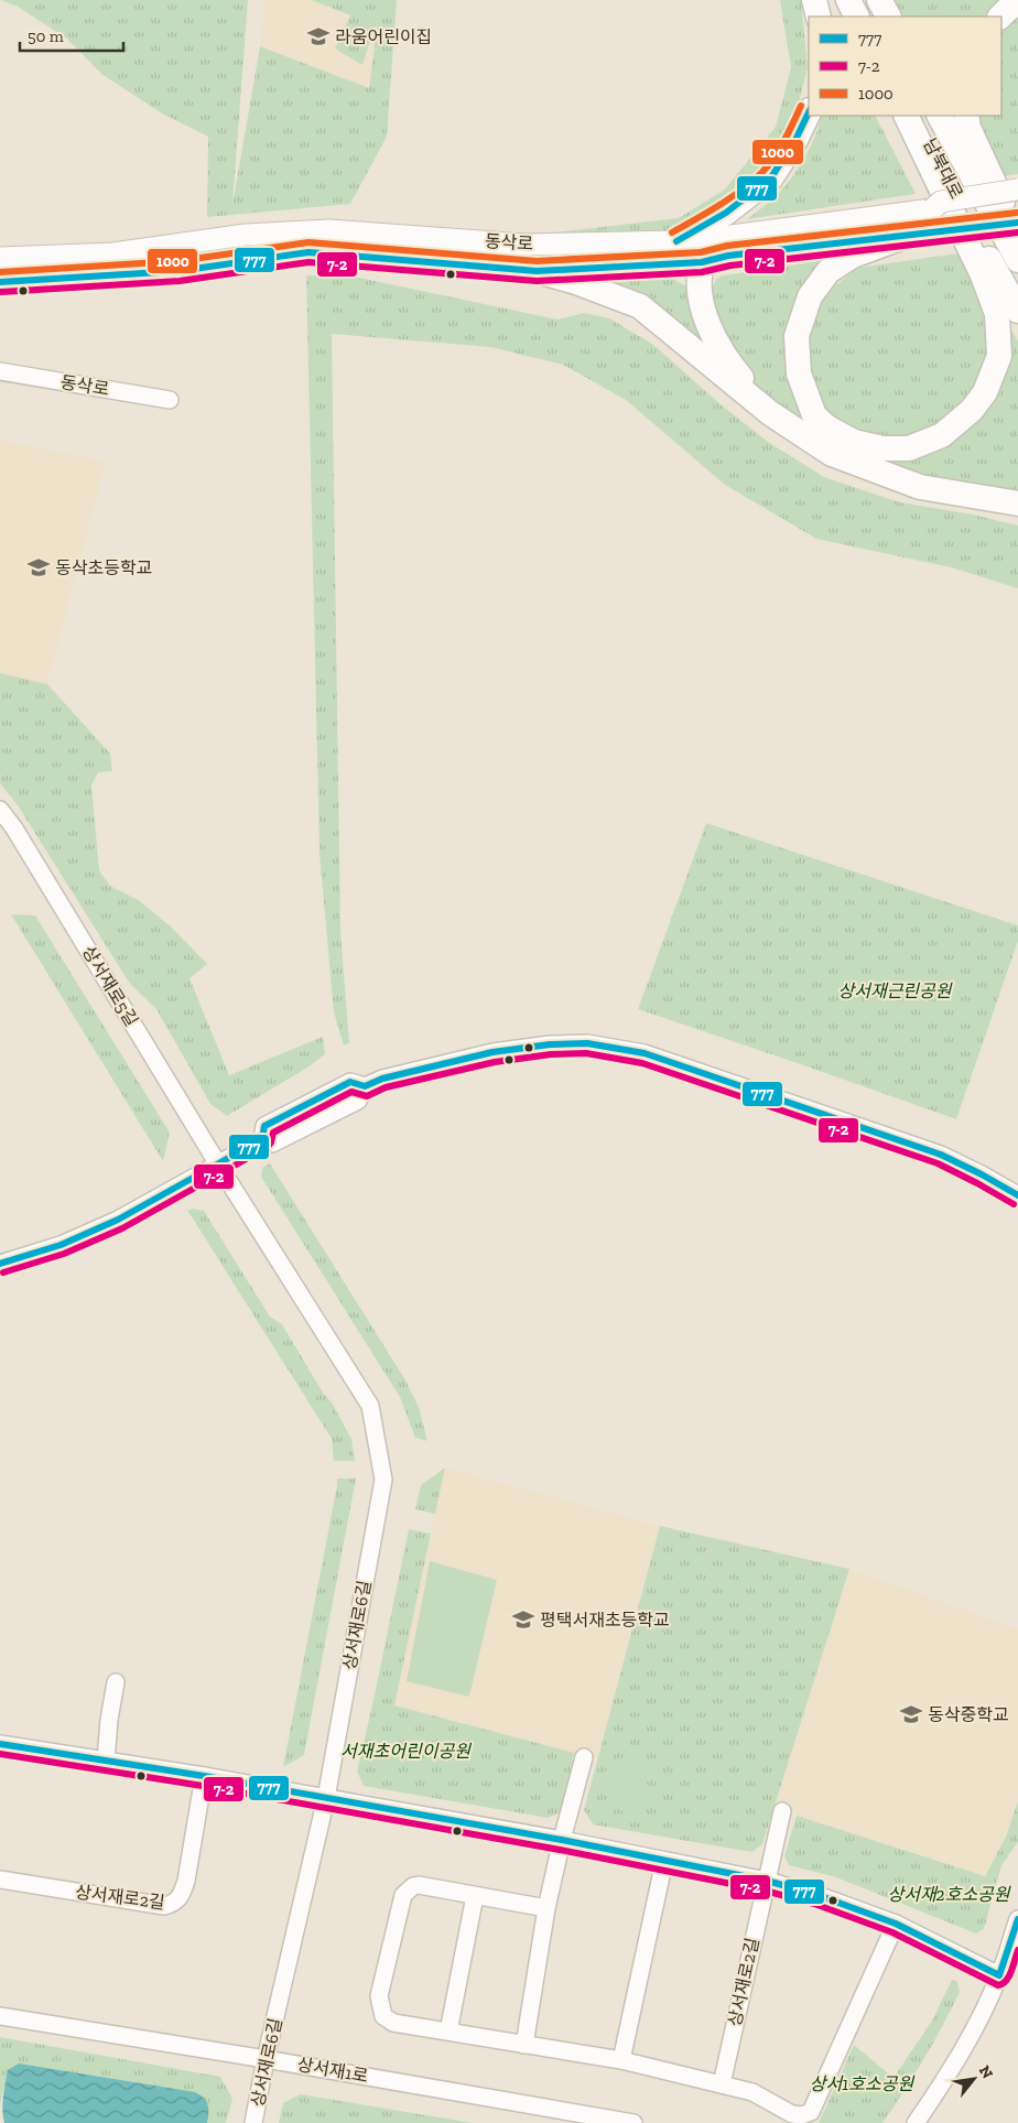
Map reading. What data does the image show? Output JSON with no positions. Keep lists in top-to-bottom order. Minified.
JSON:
{"streets":{"highway":["남북대로"],"main road":["동삭로"],"street":["상서재로5길","상서재로6길","상서재로2길","상서재1로"]},"crossings":[["상서재로5길","상서재로6길"],["상서재로6길","상서재1로"]],"parks":["상서재근린공원","서재초어린이공원","상서재2호소공원","상서1호소공원"],"places":{"school or university":["라움어린이집","동삭초등학교","평택서재초등학교","동삭중학교"]},"lines":["transit line 1000","transit line 777","transit line 7-2"],"legend":["777","7-2","1000"],"scale_bar":"50 m","north":"top right"}
